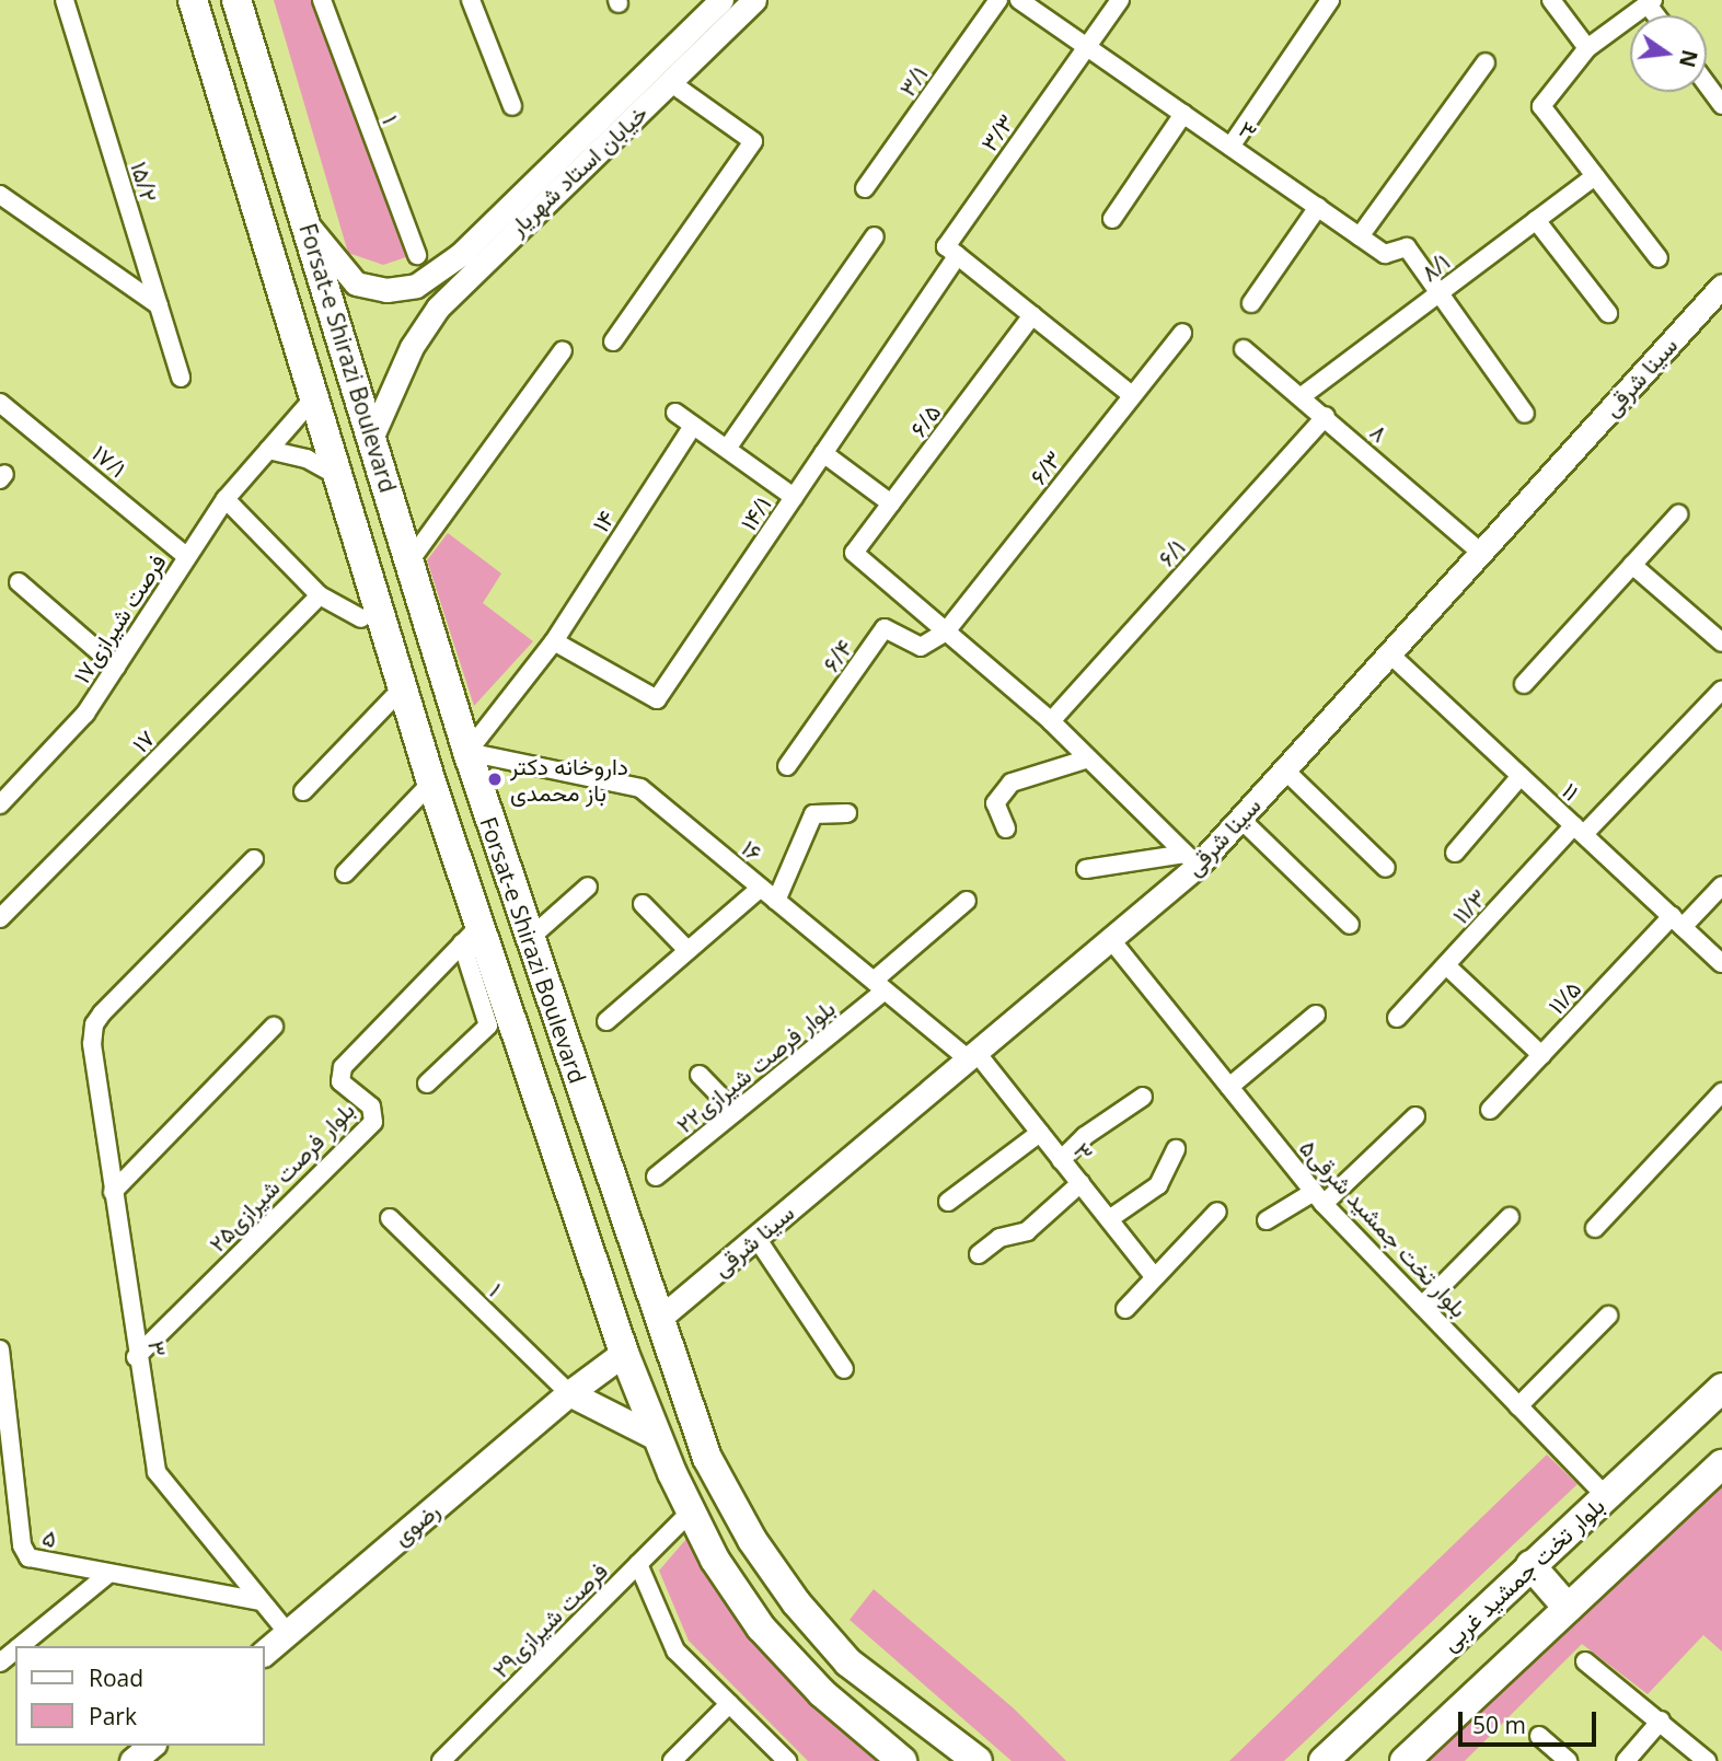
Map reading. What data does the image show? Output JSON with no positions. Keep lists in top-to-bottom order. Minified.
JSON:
{"streets":{"main road":["Forsat-e Shirazi Boulevard","رضوی","بلوار تخت جمشید غربی"],"street":["۳/۱","۱","۳","۳/۳","خیابان استاد شهریار","۱۵/۲","۸/۱","سینا شرقی","۶/۵","۸","۱۷/۱","۶/۳","۱۴/۱","۱۴","۶/۱","۱۷فرصت شیرازی","۶/۴","۱۷","۱۱","۱۶","۱۱/۳","۱۱/۵","بلوار فرصت شیرازی۲۲","بلوار فرصت شیرازی۲۵","بلوار تخت جمشید شرقی۵","۵","فرصت شیرازی۲۹"]},"crossings":[["۱","رضوی"],["۳","۳/۳"],["۳","۸/۱"],["۳","سینا شرقی"],["۳","۱۶"],["۳","بلوار فرصت شیرازی۲۵"],["۳","رضوی"],["۳","۵"],["۳/۳","۱۴/۱"],["خیابان استاد شهریار","Forsat-e Shirazi Boulevard"],["۸/۱","۸"],["Forsat-e Shirazi Boulevard","سینا شرقی"],["Forsat-e Shirazi Boulevard","۱۴"],["Forsat-e Shirazi Boulevard","۱۷فرصت شیرازی"],["Forsat-e Shirazi Boulevard","۱۶"],["Forsat-e Shirazi Boulevard","بلوار فرصت شیرازی۲۵"],["Forsat-e Shirazi Boulevard","رضوی"],["Forsat-e Shirazi Boulevard","فرصت شیرازی۲۹"],["سینا شرقی","۸"],["سینا شرقی","۱۱"],["سینا شرقی","۱۶"],["سینا شرقی","بلوار تخت جمشید شرقی۵"],["۶/۵","۶/۳"],["۶/۵","۶/۴"],["۸","۶/۱"],["۱۷/۱","۱۷فرصت شیرازی"],["۶/۳","۶/۴"],["۱۴/۱","۱۴"],["۱۴","۱۶"],["۱۱","۱۱/۳"],["۱۱","۱۱/۵"],["۱۶","بلوار فرصت شیرازی۲۲"],["بلوار تخت جمشید شرقی۵","بلوار تخت جمشید غربی"]],"places":["داروخانه دکتر باز محمدی"],"legend":["Road","Park"],"scale_bar":"50 m","north":"right"}
